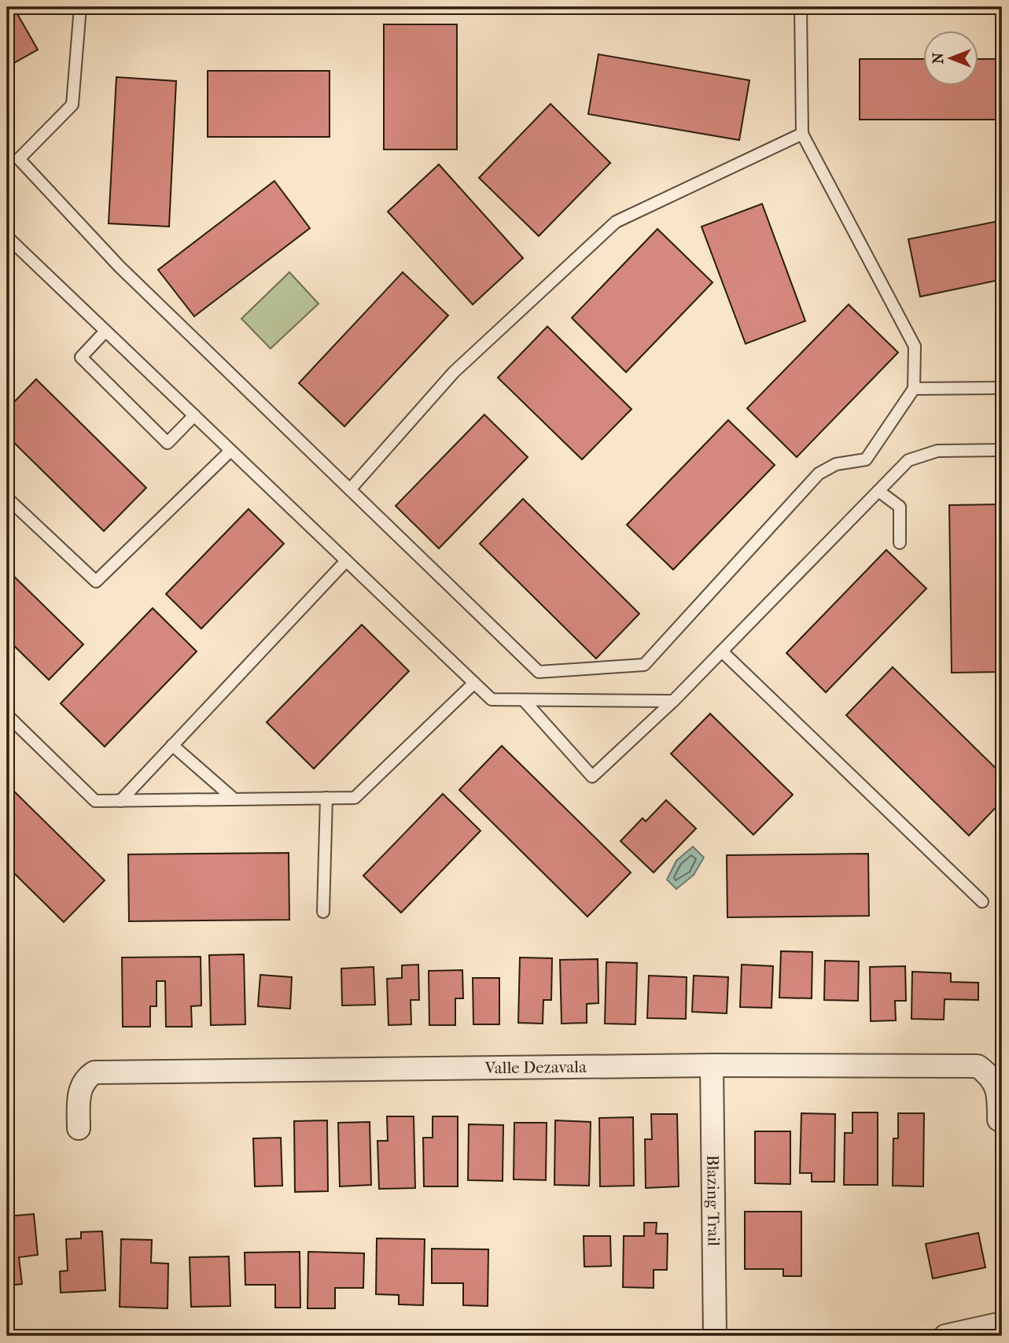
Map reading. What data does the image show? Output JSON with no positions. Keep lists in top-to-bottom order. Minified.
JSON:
{"streets":{"street":["Valle Dezavala","Blazing Trail"]},"crossings":[["Valle Dezavala","Blazing Trail"]],"north":"left"}
